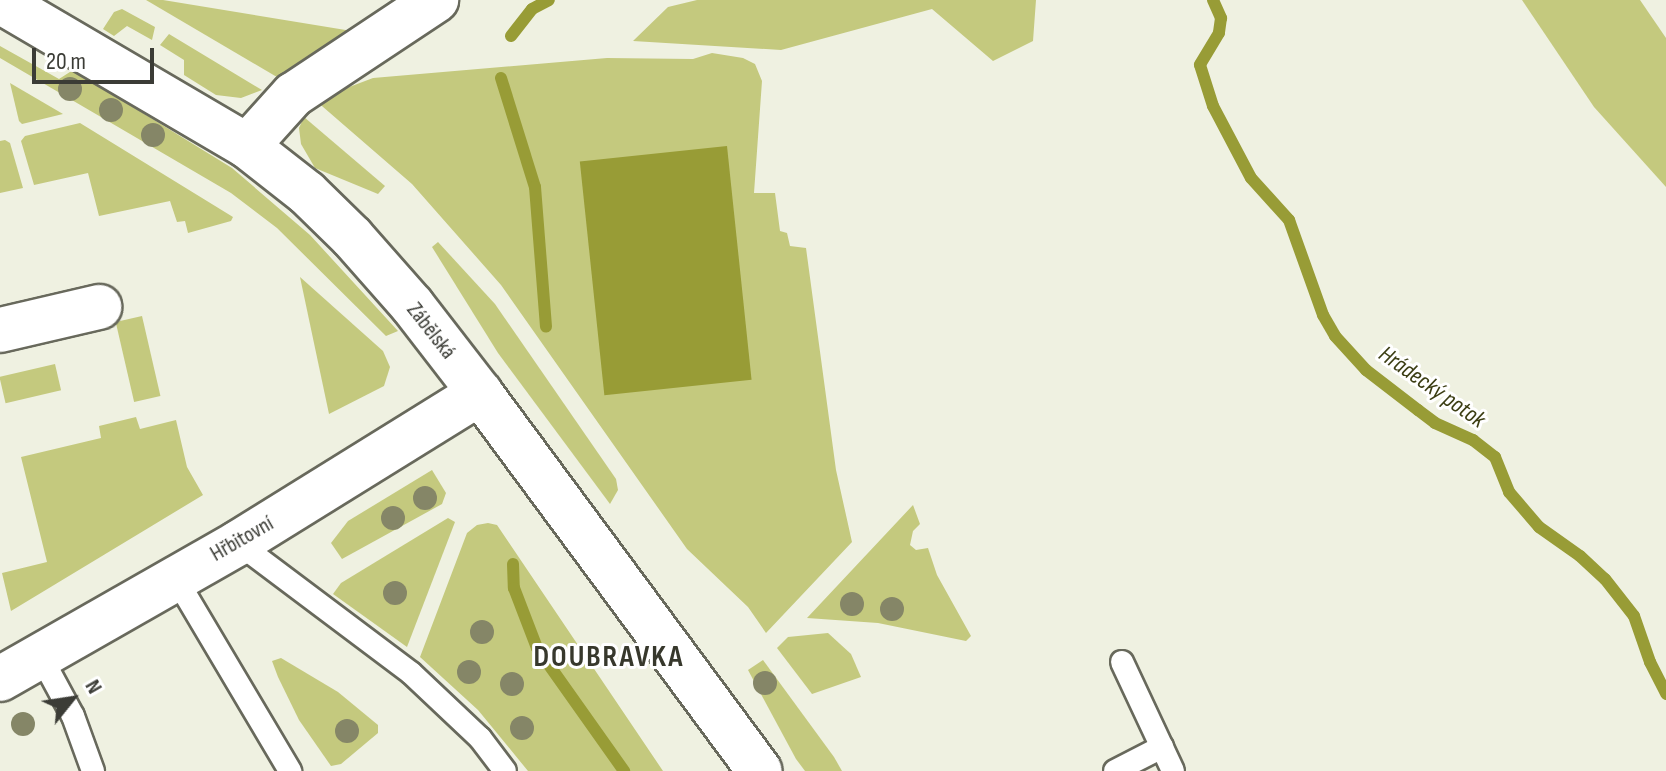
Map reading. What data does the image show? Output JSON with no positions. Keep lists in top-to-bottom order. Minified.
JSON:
{"streets":{"main road":["Zábělská","Hřbitovní"]},"crossings":[["Zábělská","Hřbitovní"]],"districts":["DOUBRAVKA"],"water":["Hrádecký potok"],"scale_bar":"20 m","north":"top right"}
